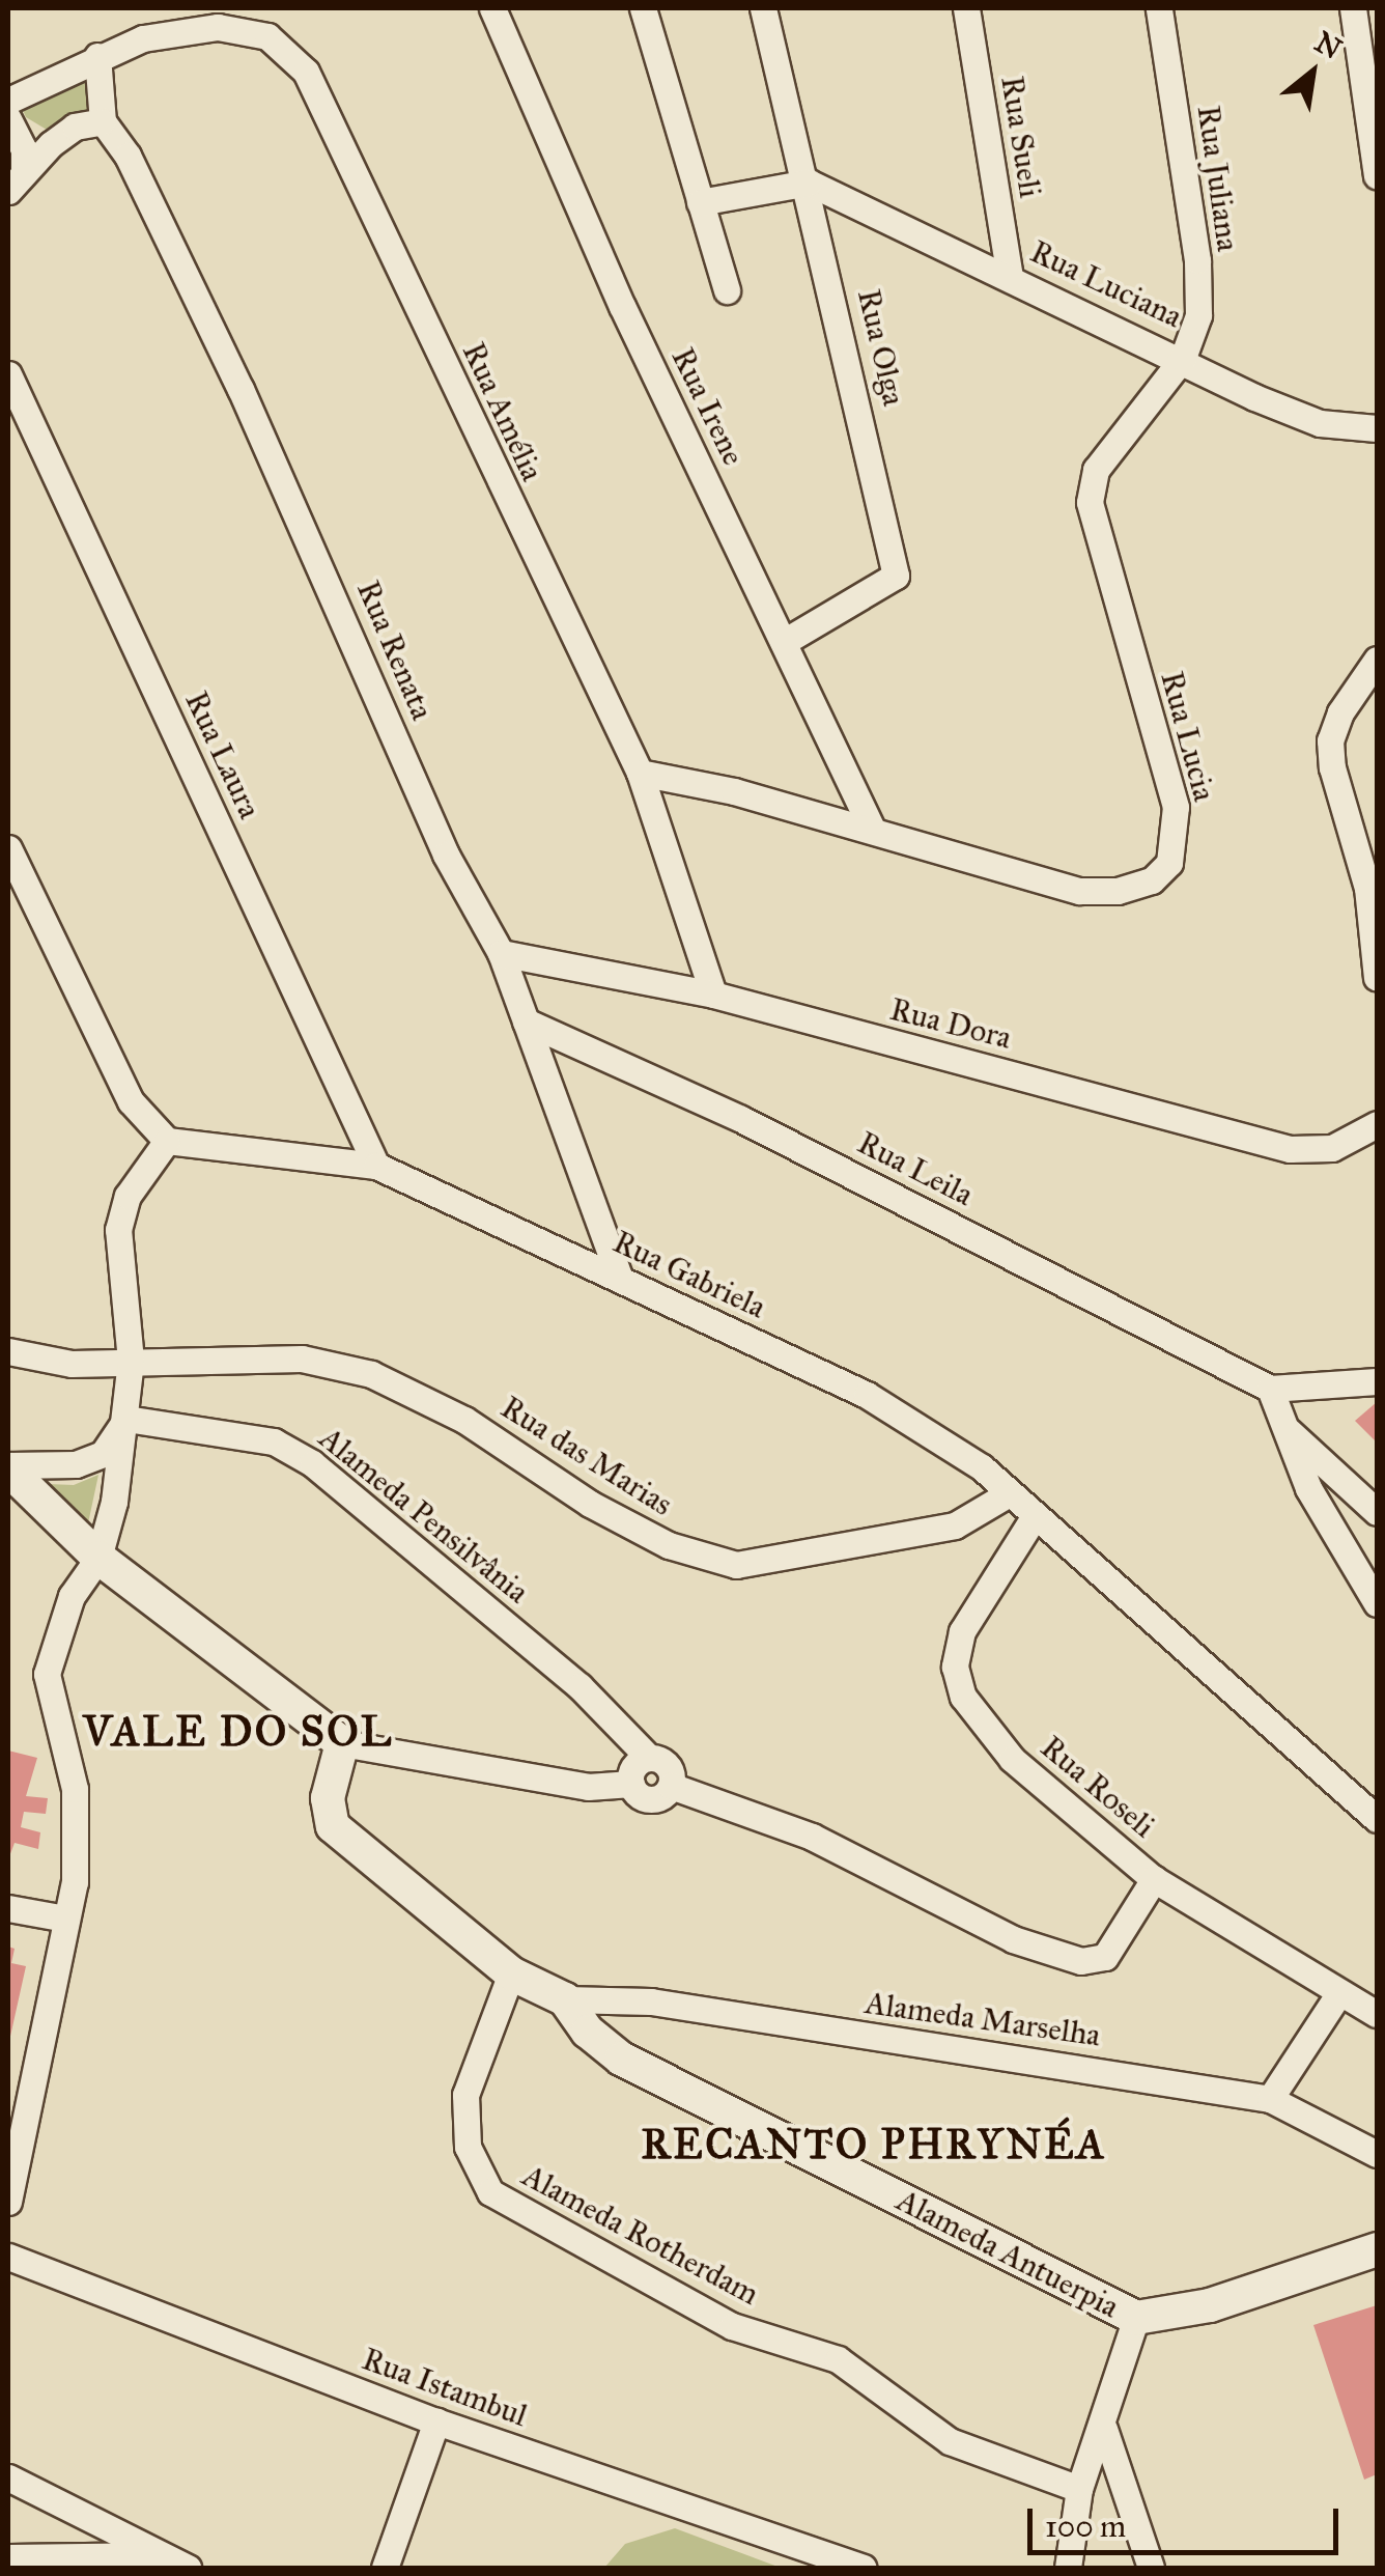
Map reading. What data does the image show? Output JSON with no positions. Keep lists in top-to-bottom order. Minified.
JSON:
{"streets":{"street":["Rua Sueli","Rua Juliana","Rua Luciana","Rua Olga","Rua Irene","Rua Amélia","Rua Renata","Rua Lucia","Rua Laura","Rua Dora","Rua Leila","Rua Gabriela","Rua das Marias","Alameda Pensilvânia","Rua Roseli","Alameda Marselha","Alameda Rotherdam","Alameda Antuerpia","Rua Istambul"]},"crossings":[["Rua Sueli","Rua Luciana"],["Rua Juliana","Rua Luciana"],["Rua Juliana","Rua Lucia"],["Rua Luciana","Rua Olga"],["Rua Luciana","Rua Lucia"],["Rua Olga","Rua Irene"],["Rua Irene","Rua Lucia"],["Rua Amélia","Rua Renata"],["Rua Amélia","Rua Lucia"],["Rua Amélia","Rua Dora"],["Rua Renata","Rua Dora"],["Rua Renata","Rua Leila"],["Rua Renata","Rua Gabriela"],["Rua Laura","Rua Gabriela"],["Rua Gabriela","Rua das Marias"],["Rua Gabriela","Rua Roseli"],["Alameda Marselha","Alameda Antuerpia"],["Alameda Rotherdam","Alameda Antuerpia"]],"districts":["VALE DO SOL","RECANTO PHRYNÉA"],"scale_bar":"100 m","north":"top right"}
